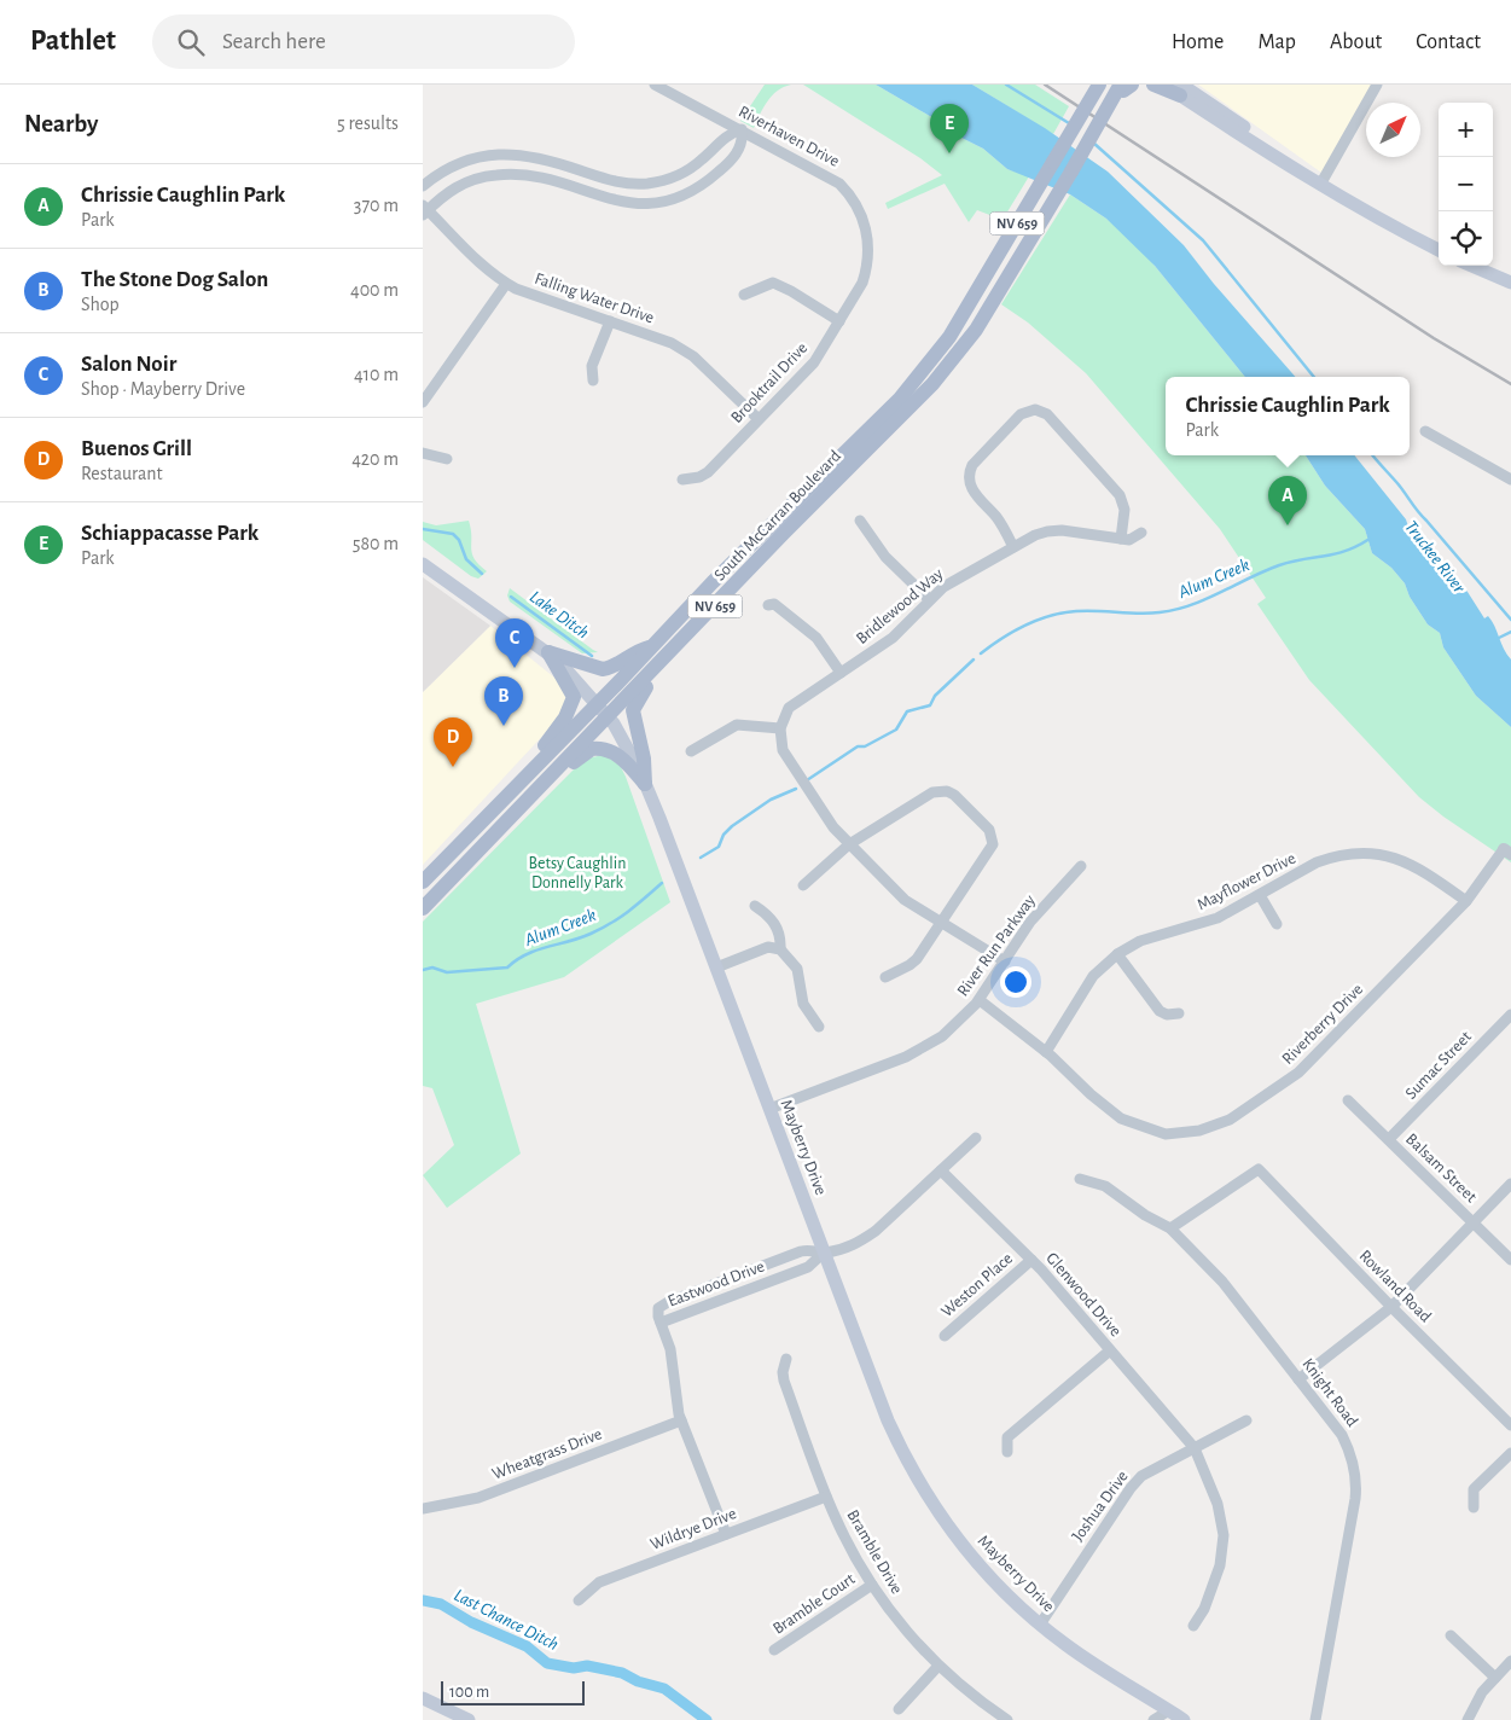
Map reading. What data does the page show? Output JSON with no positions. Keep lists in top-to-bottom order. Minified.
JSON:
{"streets":{"main road":["NV 659","South McCarran Boulevard","Mayberry Drive"],"street":["Riverhaven Drive","Falling Water Drive","Brooktrail Drive","Bridlewood Way","Mayflower Drive","River Run Parkway","Riverberry Drive","Sumac Street","Balsam Street","Eastwood Drive","Weston Place","Rowland Road","Glenwood Drive","Knight Road","Wheatgrass Drive","Joshua Drive","Wildrye Drive","Bramble Drive","Bramble Court"]},"crossings":[["Riverhaven Drive","Brooktrail Drive"],["NV 659","South McCarran Boulevard"],["Falling Water Drive","Brooktrail Drive"],["South McCarran Boulevard","Mayberry Drive"],["Mayflower Drive","Riverberry Drive"],["River Run Parkway","Riverberry Drive"],["River Run Parkway","Mayberry Drive"],["Sumac Street","Balsam Street"],["Mayberry Drive","Eastwood Drive"],["Mayberry Drive","Joshua Drive"],["Eastwood Drive","Glenwood Drive"],["Weston Place","Glenwood Drive"],["Rowland Road","Knight Road"],["Glenwood Drive","Joshua Drive"],["Wildrye Drive","Bramble Drive"],["Bramble Drive","Bramble Court"]],"water":["Truckee River","Alum Creek","Lake Ditch","Last Chance Ditch"],"parks":["Betsy Caughlin Donnelly Park"],"scale_bar":"100 m","north":"top right","page":{"header":"Pathlet","search":"Search here","nav":["Home","Map","About","Contact"],"heading":["Nearby","5 results"],"map_buttons":["+","−"],"pins":["E","A","C","B","D"],"list":[{"mark":"A","name":"Chrissie Caughlin Park","note":"Park","value":"370 m"},{"mark":"B","name":"The Stone Dog Salon","note":"Shop","value":"400 m"},{"mark":"C","name":"Salon Noir","note":"Shop · Mayberry Drive","value":"410 m"},{"mark":"D","name":"Buenos Grill","note":"Restaurant","value":"420 m"},{"mark":"E","name":"Schiappacasse Park","note":"Park","value":"580 m"}],"popup":["Chrissie Caughlin Park","Park"],"scale":"100 m"}}
